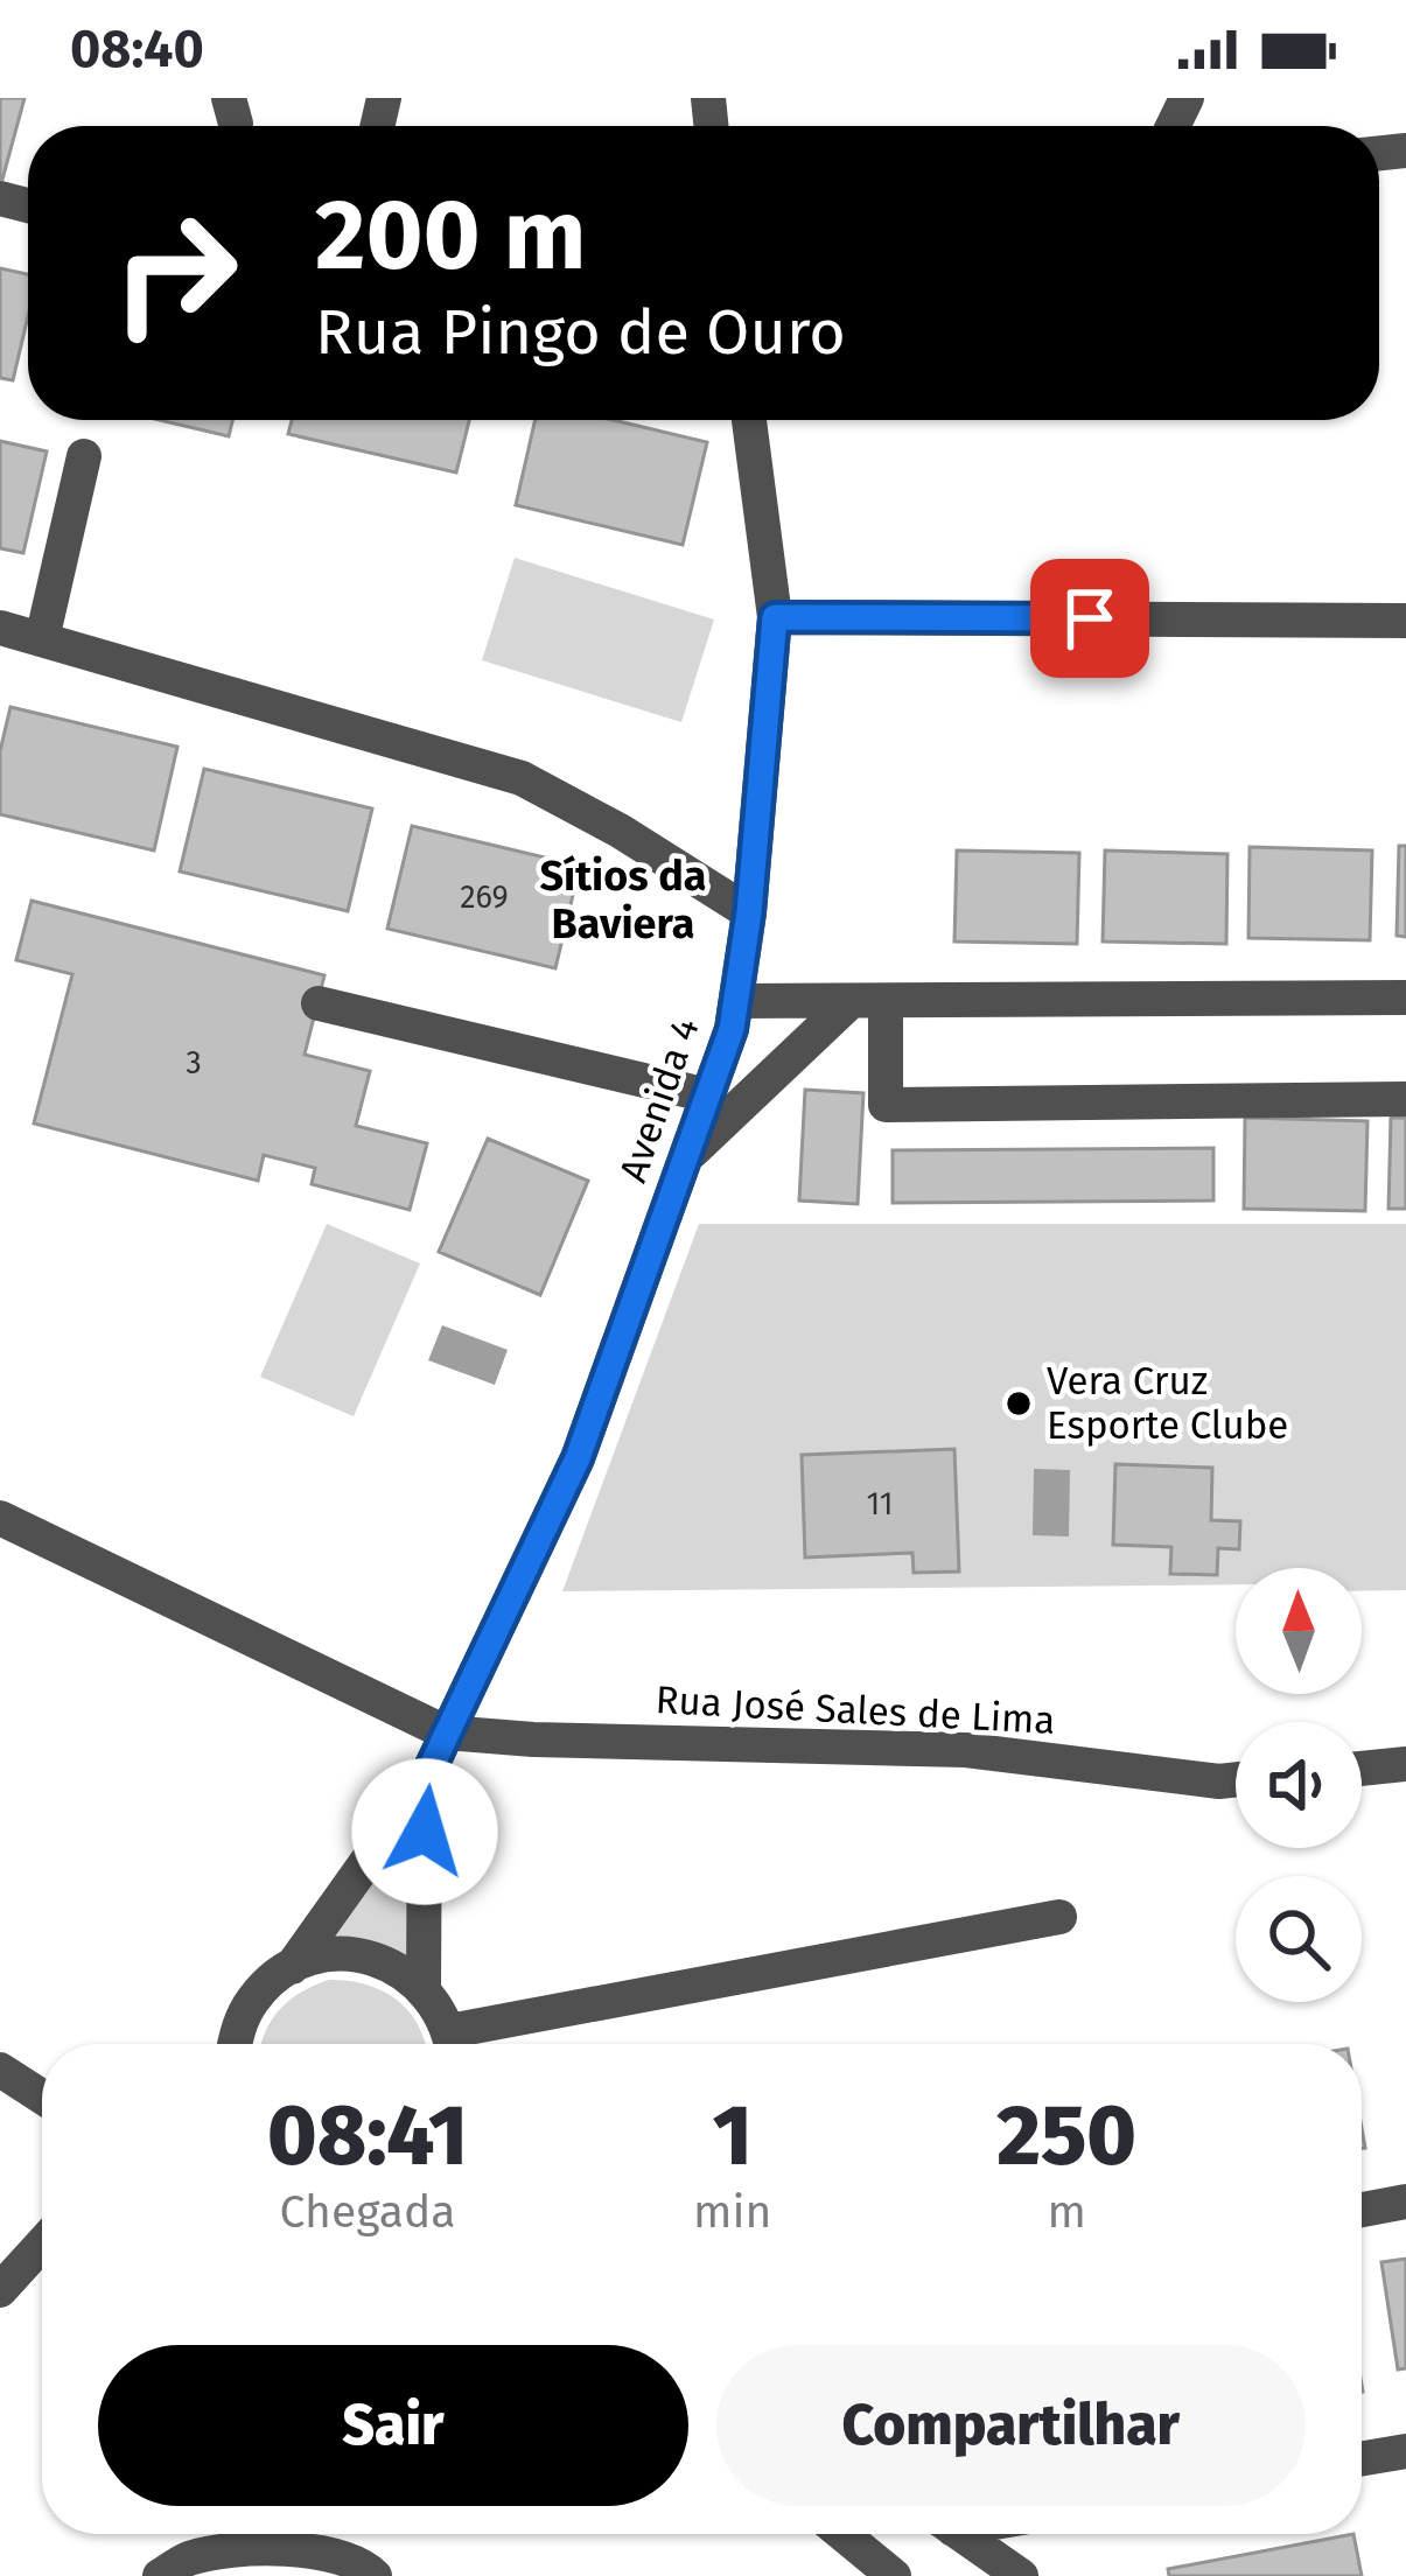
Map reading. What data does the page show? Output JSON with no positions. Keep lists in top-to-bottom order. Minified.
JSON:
{"streets":{"street":["Avenida 4","Rua José Sales de Lima"]},"crossings":[["Avenida 4","Rua José Sales de Lima"]],"districts":["Sítios da Baviera"],"places":["Vera Cruz Esporte Clube"],"house_numbers":["269","3","11"],"north":"top","page":{"status":"08:40","turn":["200 m","Rua Pingo de Ouro"],"eta":["08:41","Chegada","1","min","250","m"],"buttons":["Sair","Compartilhar"]}}
